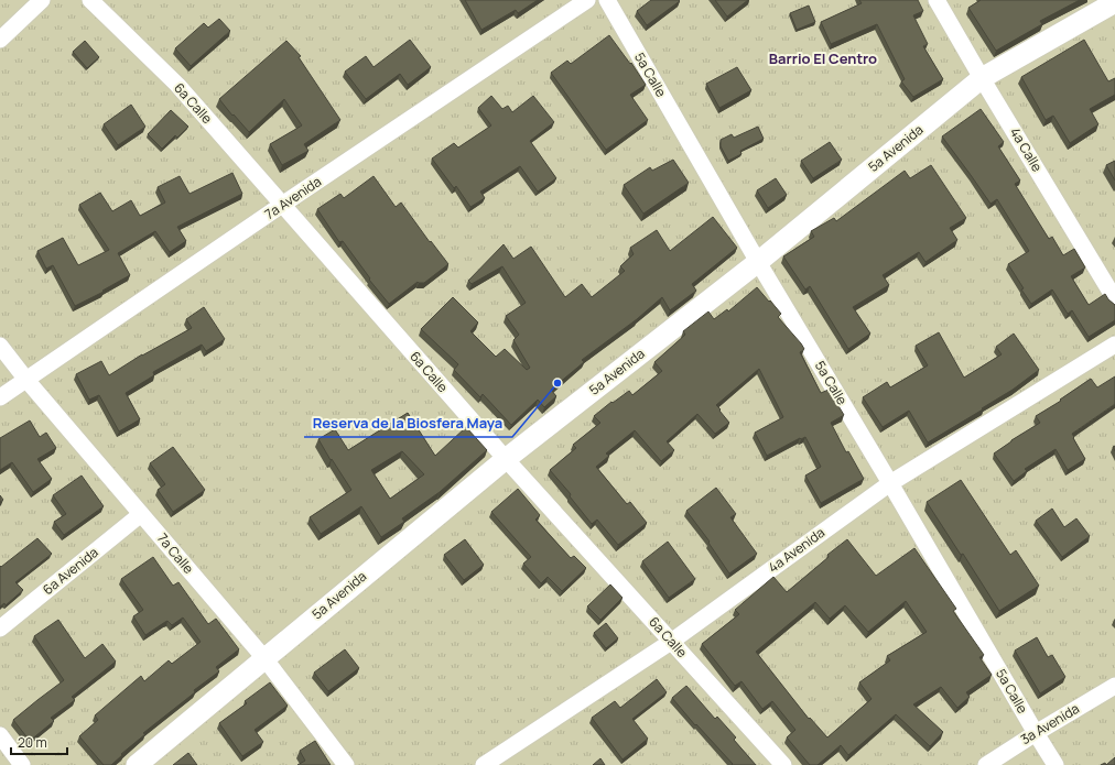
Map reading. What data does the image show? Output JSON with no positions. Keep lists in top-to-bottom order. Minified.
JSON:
{"streets":{"street":["5a Calle","6a Calle","5a Avenida","4a Calle","7a Avenida","4a Avenida","7a Calle","6a Avenida","3a Avenida"]},"crossings":[["5a Calle","5a Avenida"],["5a Calle","4a Avenida"],["5a Calle","3a Avenida"],["6a Calle","5a Avenida"],["6a Calle","7a Avenida"],["6a Calle","4a Avenida"],["5a Avenida","4a Calle"],["5a Avenida","7a Calle"],["7a Avenida","7a Calle"],["7a Calle","6a Avenida"]],"districts":["Barrio El Centro"],"places":["Reserva de la Biosfera Maya"],"scale_bar":"20 m"}
